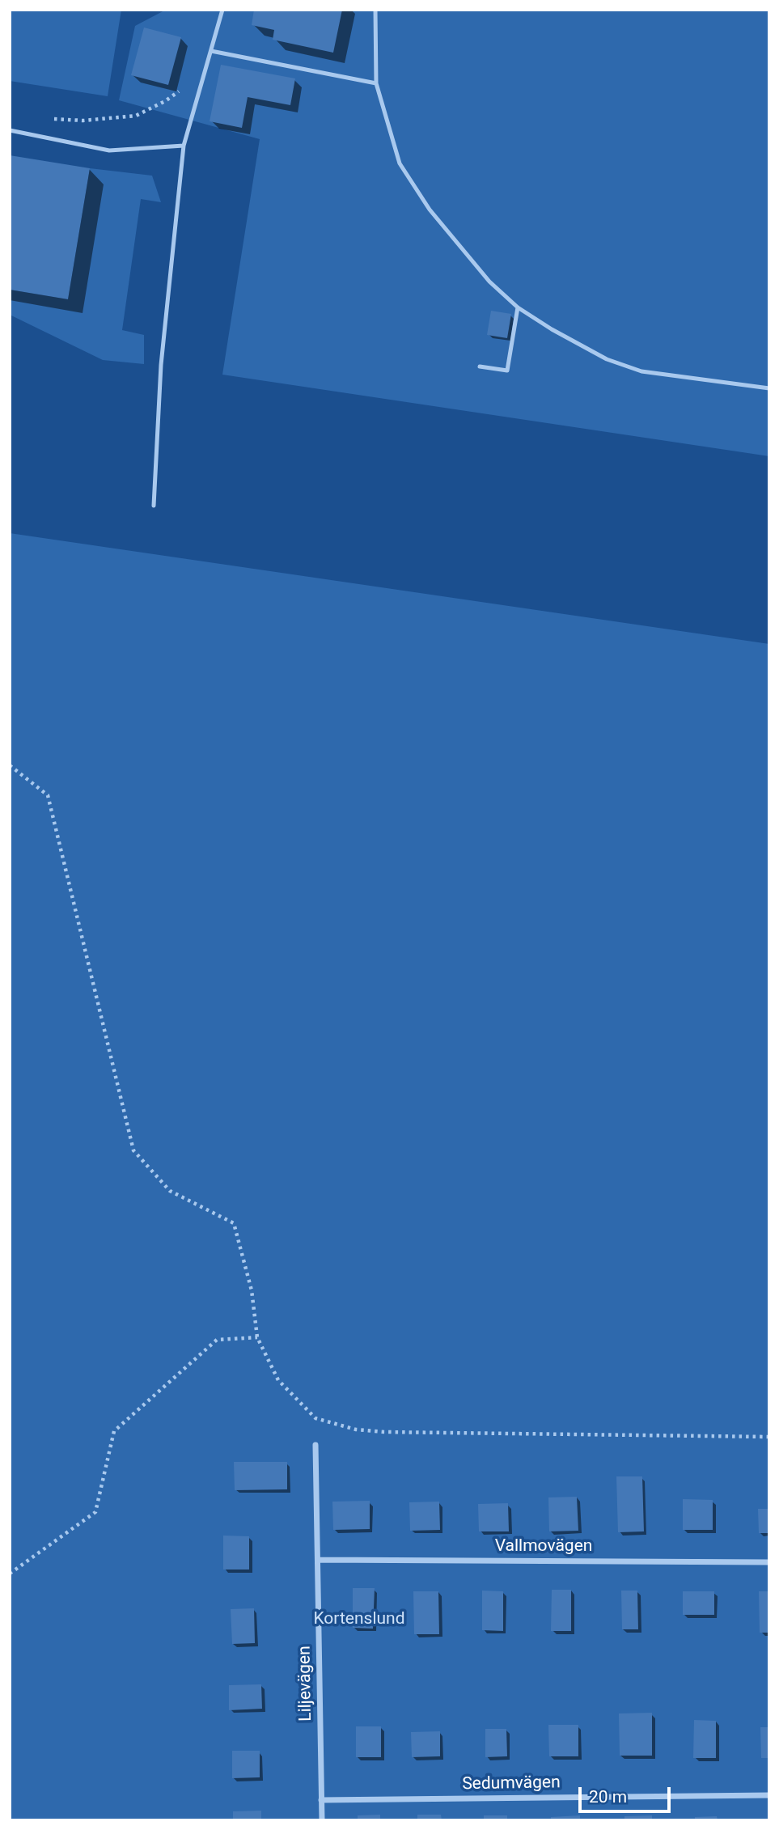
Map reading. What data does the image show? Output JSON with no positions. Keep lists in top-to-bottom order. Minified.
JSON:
{"streets":{"street":["Vallmovägen","Liljevägen","Sedumvägen"]},"crossings":[["Vallmovägen","Liljevägen"],["Liljevägen","Sedumvägen"]],"parks":["Kortenslund"],"scale_bar":"20 m"}
